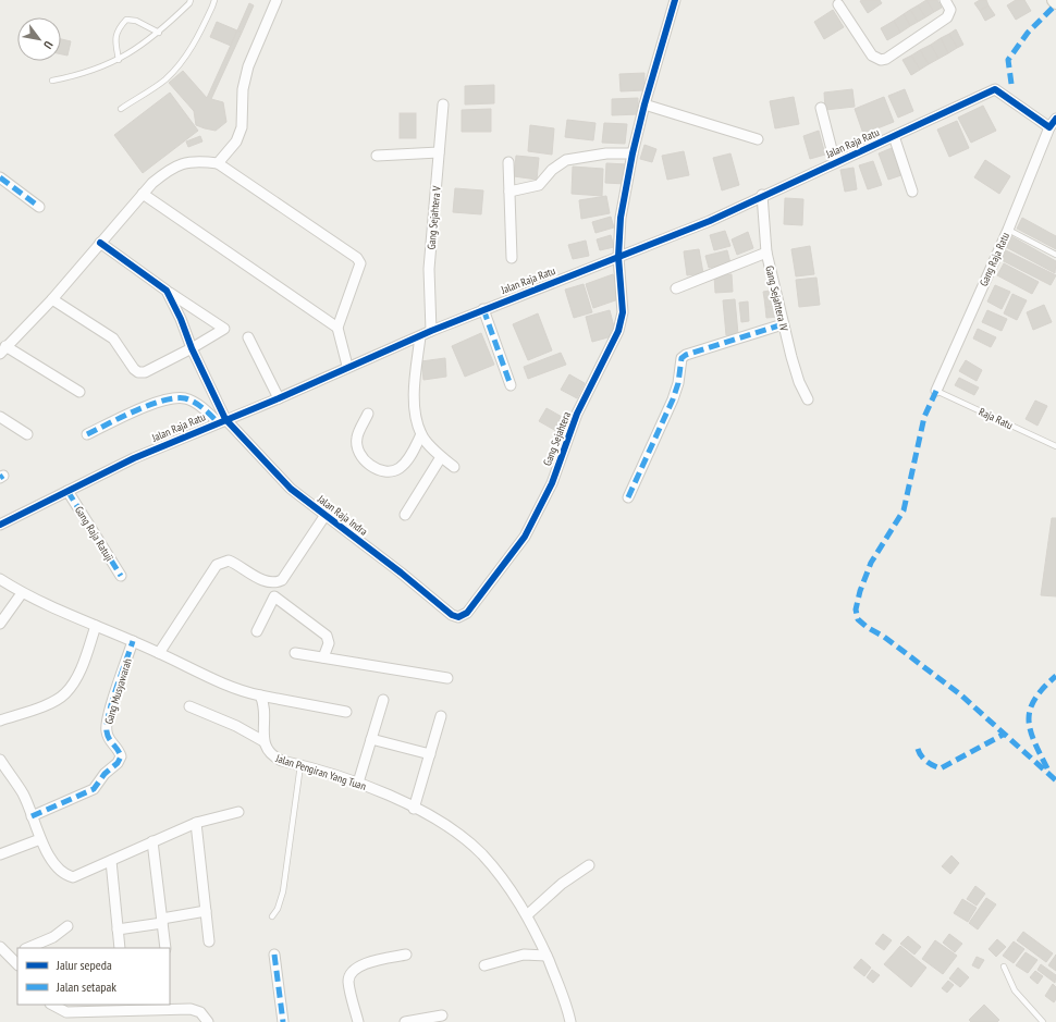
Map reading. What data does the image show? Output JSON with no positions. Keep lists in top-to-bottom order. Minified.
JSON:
{"streets":{"street":["Jalan Raja Ratu","Gang Sejahtera V","Gang Raja Ratu","Gang Sejahtera IV","Gang Sejahtera","Jalan Raja Indra","Gang Raja Ratuji","Gang Musyawarah","Jalan Pengiran Yang Tuan"],"lane":["Raja Ratu"]},"crossings":[["Jalan Raja Ratu","Gang Sejahtera V"],["Jalan Raja Ratu","Gang Raja Ratu"],["Jalan Raja Ratu","Gang Sejahtera IV"],["Jalan Raja Ratu","Gang Sejahtera"],["Jalan Raja Ratu","Jalan Raja Indra"],["Jalan Raja Ratu","Gang Raja Ratuji"],["Gang Raja Ratu","Raja Ratu"],["Gang Sejahtera","Jalan Raja Indra"]],"legend":["Jalur sepeda","Jalan setapak"],"north":"bottom right"}
